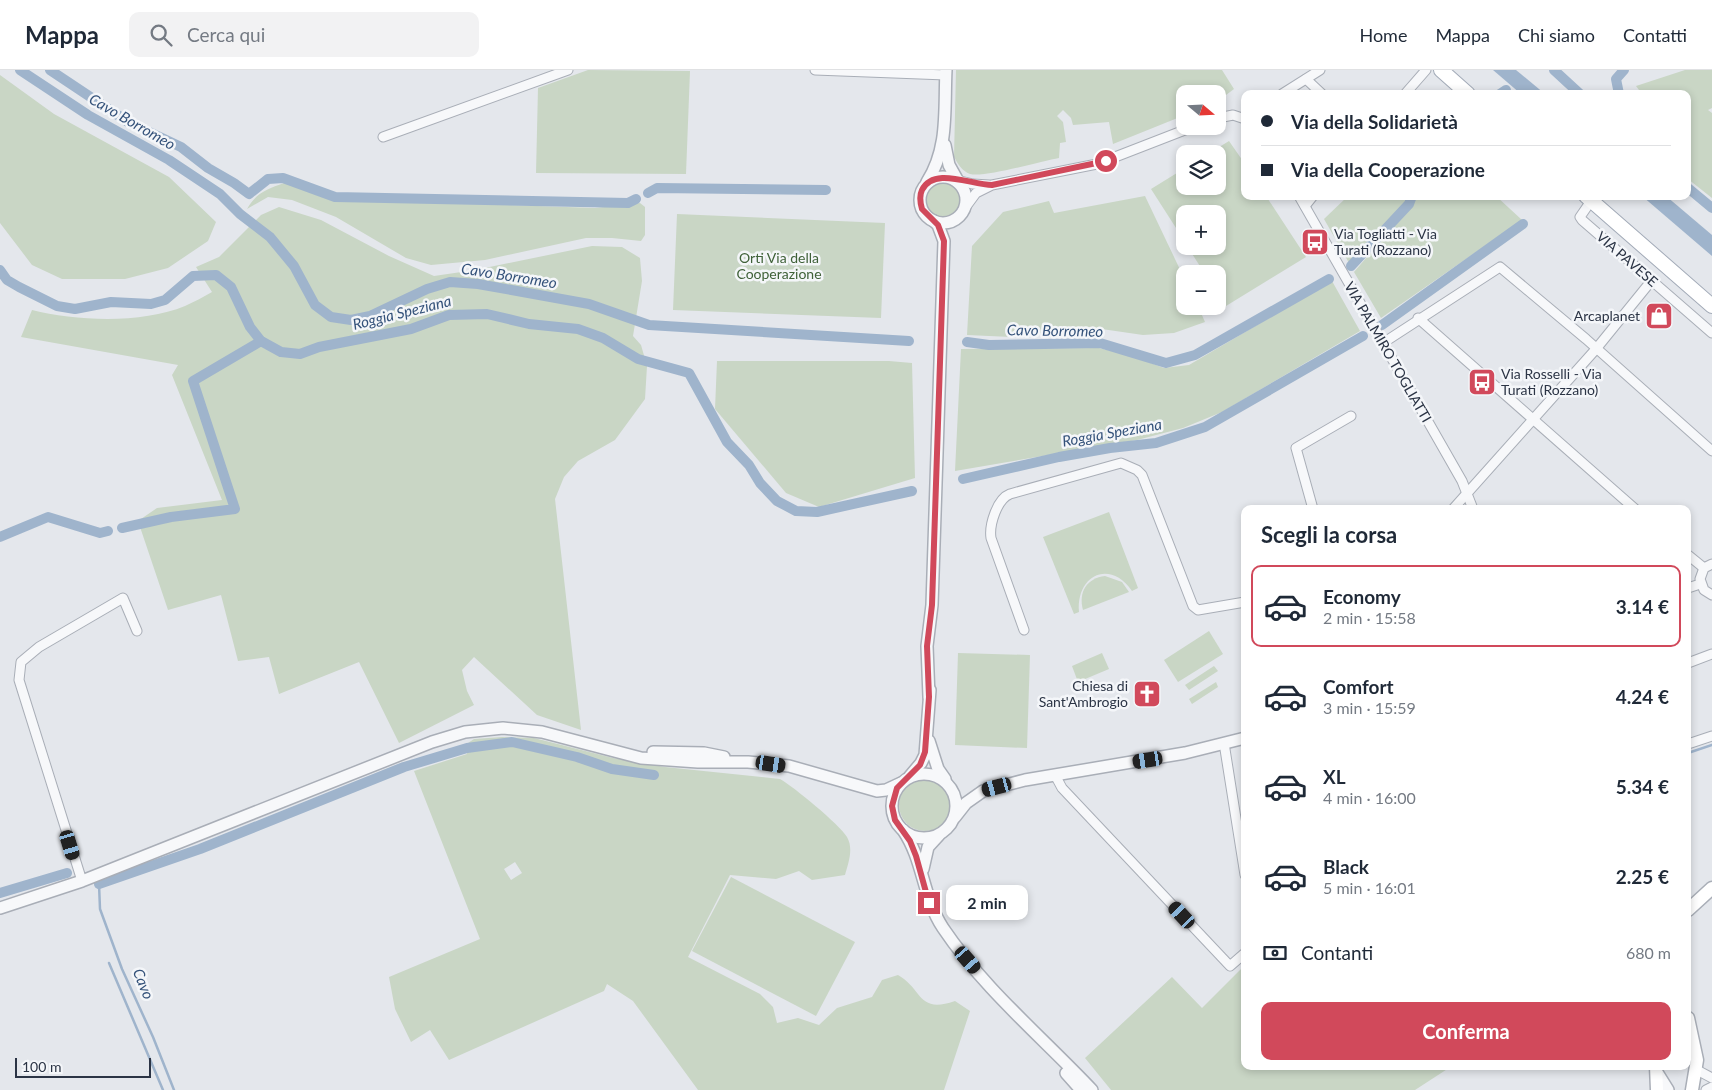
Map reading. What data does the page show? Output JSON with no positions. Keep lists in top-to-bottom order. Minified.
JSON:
{"streets":{"street":["VIA PAVESE","VIA PALMIRO TOGLIATTI"]},"water":["Cavo Borromeo","Roggia Speziana","Cavo"],"parks":["Orti Via della Cooperazione"],"places":{"bus stop":["Via Togliatti - Via Turati (Rozzano)","Via Rosselli - Via Turati (Rozzano)"],"shop":["Arcaplanet"],"church":["Chiesa di Sant'Ambrogio"]},"scale_bar":"100 m","north":"right","page":{"header":"Mappa","search":"Cerca qui","nav":["Home","Mappa","Chi siamo","Contatti"],"map_buttons":["+","−"],"banner":["Via della Solidarietà","Via della Cooperazione"],"heading":"Scegli la corsa","list":[{"name":"Economy","note":"2 min · 15:58","value":"3.14 €"},{"name":"Comfort","note":"3 min · 15:59","value":"4.24 €"},{"name":"XL","note":"4 min · 16:00","value":"5.34 €"},{"name":"Black","note":"5 min · 16:01","value":"2.25 €"}],"bubble":"2 min","pay":["Contanti","680 m"],"buttons":"Conferma","scale":"100 m"}}
